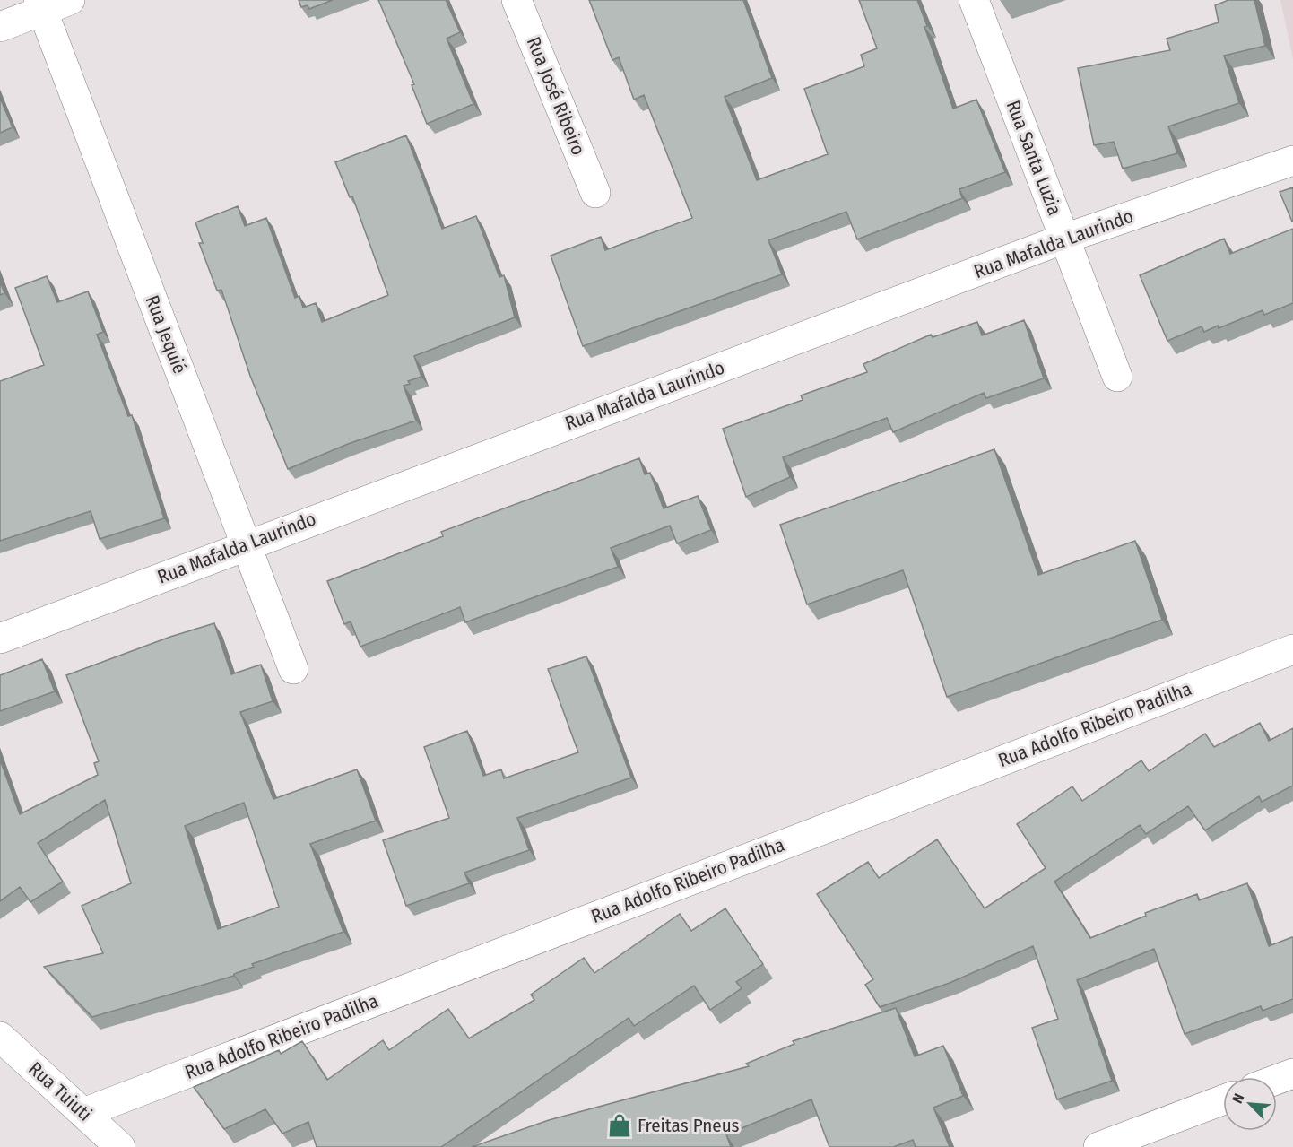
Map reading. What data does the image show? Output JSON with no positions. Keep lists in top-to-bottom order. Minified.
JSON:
{"streets":{"street":["Rua José Ribeiro","Rua Santa Luzia","Rua Mafalda Laurindo","Rua Jequié","Rua Adolfo Ribeiro Padilha","Rua Tuiuti"]},"crossings":[["Rua Santa Luzia","Rua Mafalda Laurindo"],["Rua Mafalda Laurindo","Rua Jequié"],["Rua Adolfo Ribeiro Padilha","Rua Tuiuti"]],"places":{"shop":["Freitas Pneus"]},"north":"top left"}
